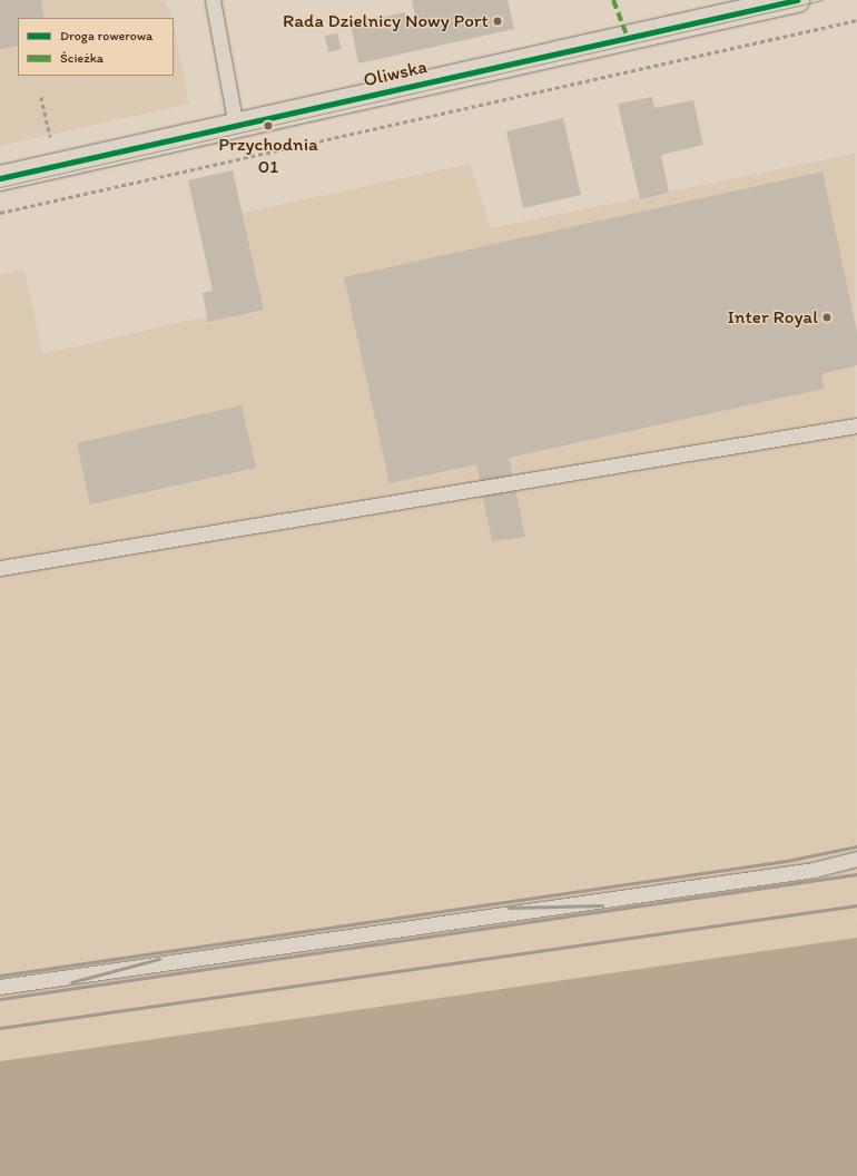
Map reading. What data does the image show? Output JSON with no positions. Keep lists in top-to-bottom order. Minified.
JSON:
{"streets":{"street":["Oliwska"]},"places":["Rada Dzielnicy Nowy Port","Przychodnia 01","Inter Royal"],"legend":["Droga rowerowa","Ścieżka"]}
